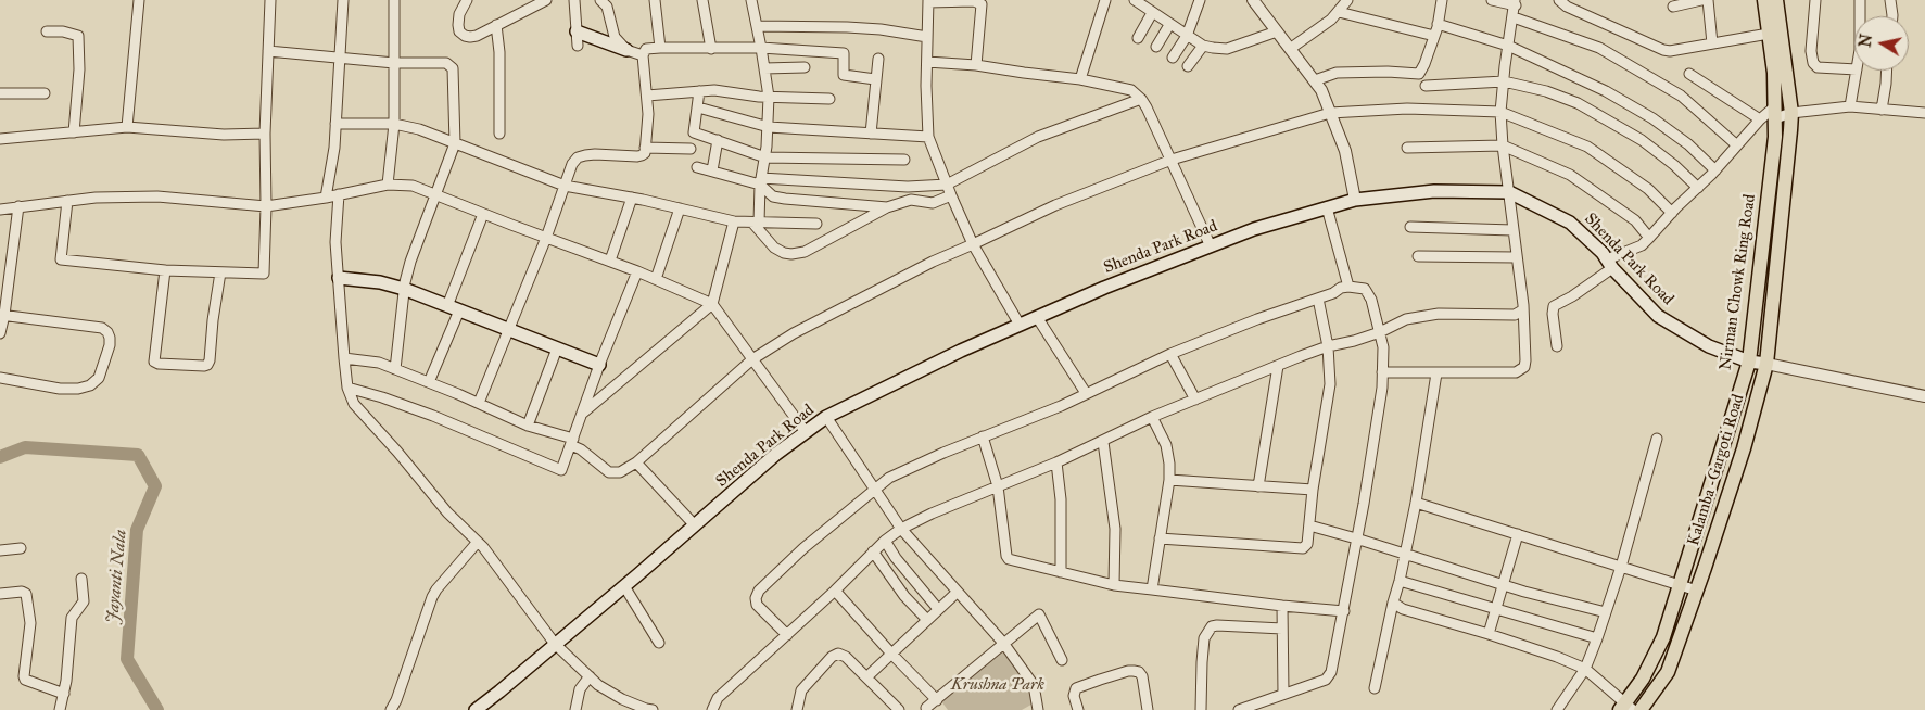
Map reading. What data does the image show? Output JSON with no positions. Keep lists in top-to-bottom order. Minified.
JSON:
{"streets":{"main road":["Shenda Park Road","Nirman Chowk Ring Road","Kalamba -Gargoti Road"]},"crossings":[["Shenda Park Road","Nirman Chowk Ring Road"],["Shenda Park Road","Kalamba -Gargoti Road"]],"water":["Jayanti Nala"],"parks":["Krushna Park"],"north":"left"}
